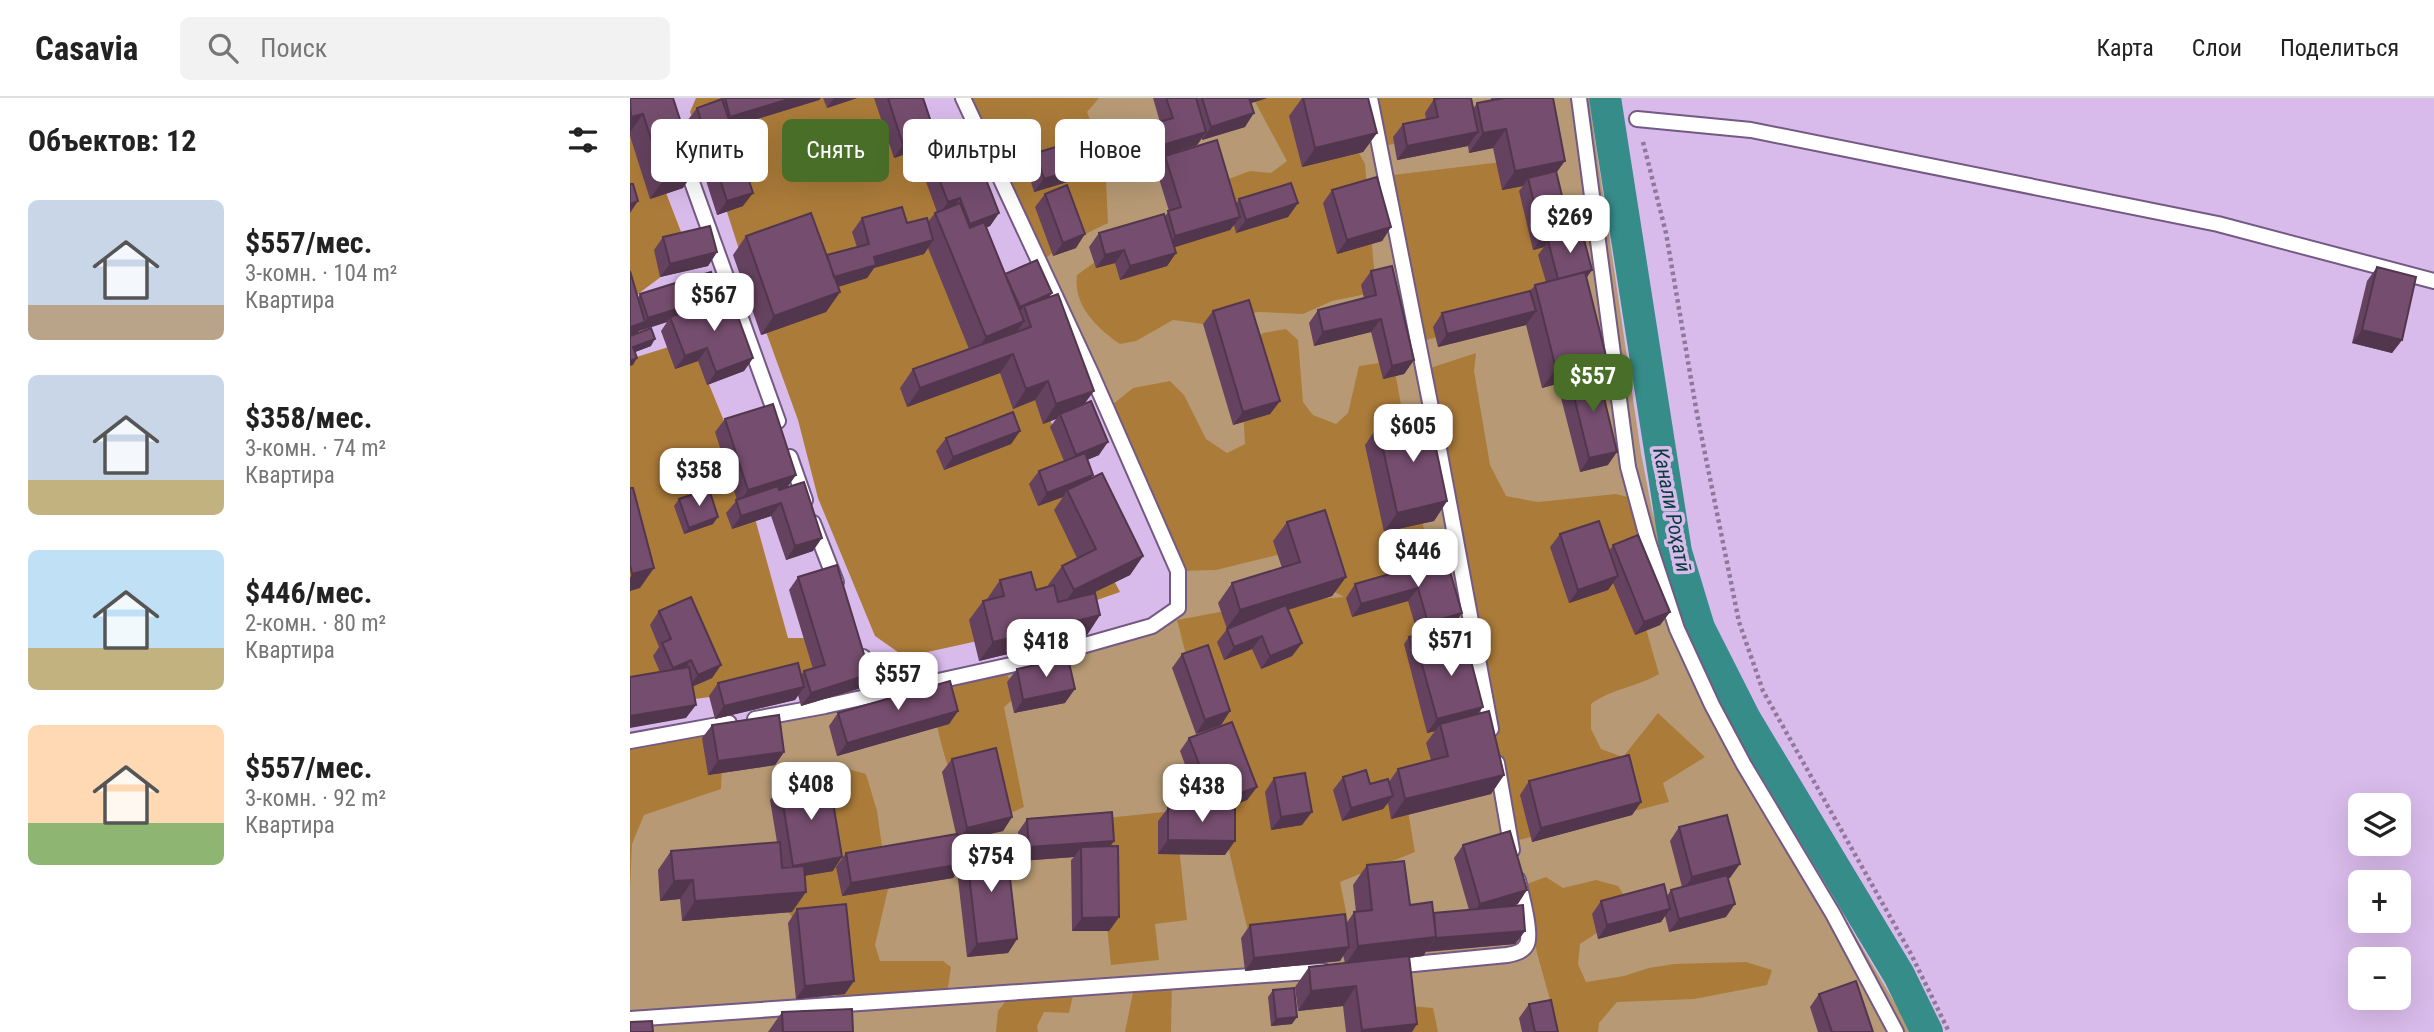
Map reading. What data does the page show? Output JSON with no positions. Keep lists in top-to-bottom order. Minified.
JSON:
{"water":["Канали Роҳатӣ"],"page":{"header":"Casavia","search":"Поиск","nav":["Карта","Слои","Поделиться"],"heading":"Объектов: 12","chip":["Купить","Снять","Фильтры","Новое"],"list":[{"name":"$557/мес.","note":"3-комн. · 104 m² · Квартира"},{"name":"$358/мес.","note":"3-комн. · 74 m² · Квартира"},{"name":"$446/мес.","note":"2-комн. · 80 m² · Квартира"},{"name":"$557/мес.","note":"3-комн. · 92 m² · Квартира"}],"price":["$269","$567","$557","$605","$358","$446","$571","$418","$557","$408","$438","$754"],"map_buttons":["+","−"]}}
